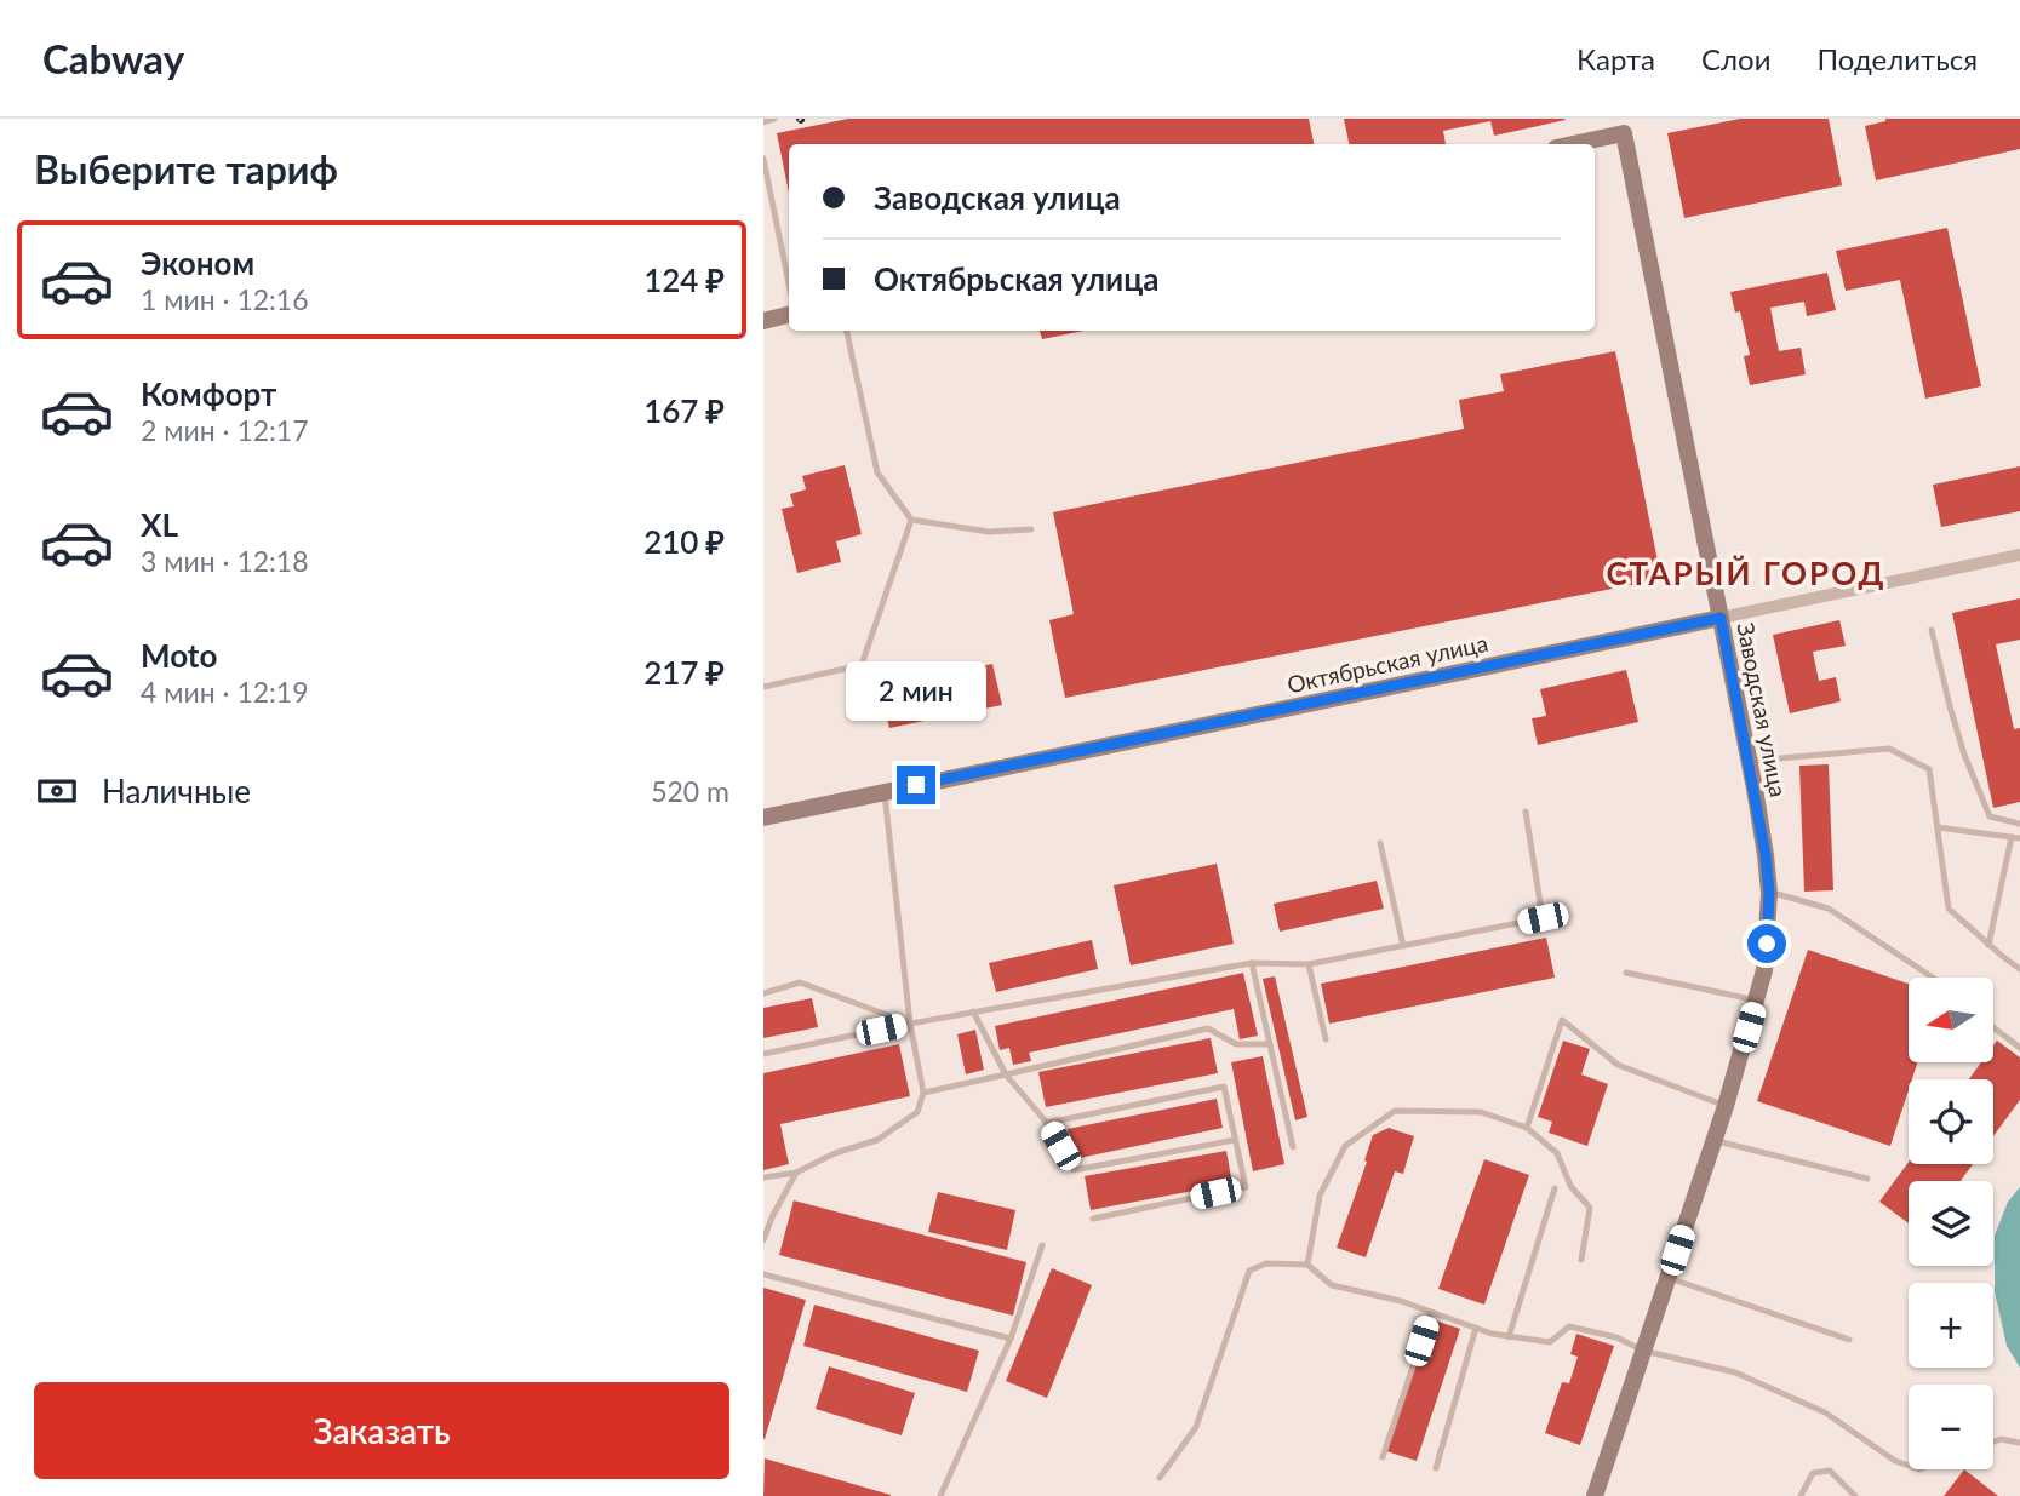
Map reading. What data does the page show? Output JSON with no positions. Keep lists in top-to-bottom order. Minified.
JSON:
{"streets":{"street":["Октябрьская улица","Заводская улица"]},"crossings":[["Октябрьская улица","Заводская улица"]],"districts":["СТАРЫЙ ГОРОД"],"north":"left","page":{"header":"Cabway","nav":["Карта","Слои","Поделиться"],"heading":"Выберите тариф","banner":["Заводская улица","Октябрьская улица"],"list":[{"name":"Эконом","note":"1 мин · 12:16","value":"124 ₽"},{"name":"Комфорт","note":"2 мин · 12:17","value":"167 ₽"},{"name":"XL","note":"3 мин · 12:18","value":"210 ₽"},{"name":"Moto","note":"4 мин · 12:19","value":"217 ₽"}],"bubble":"2 мин","pay":["Наличные","520 m"],"map_buttons":["+","−"],"buttons":"Заказать"}}
